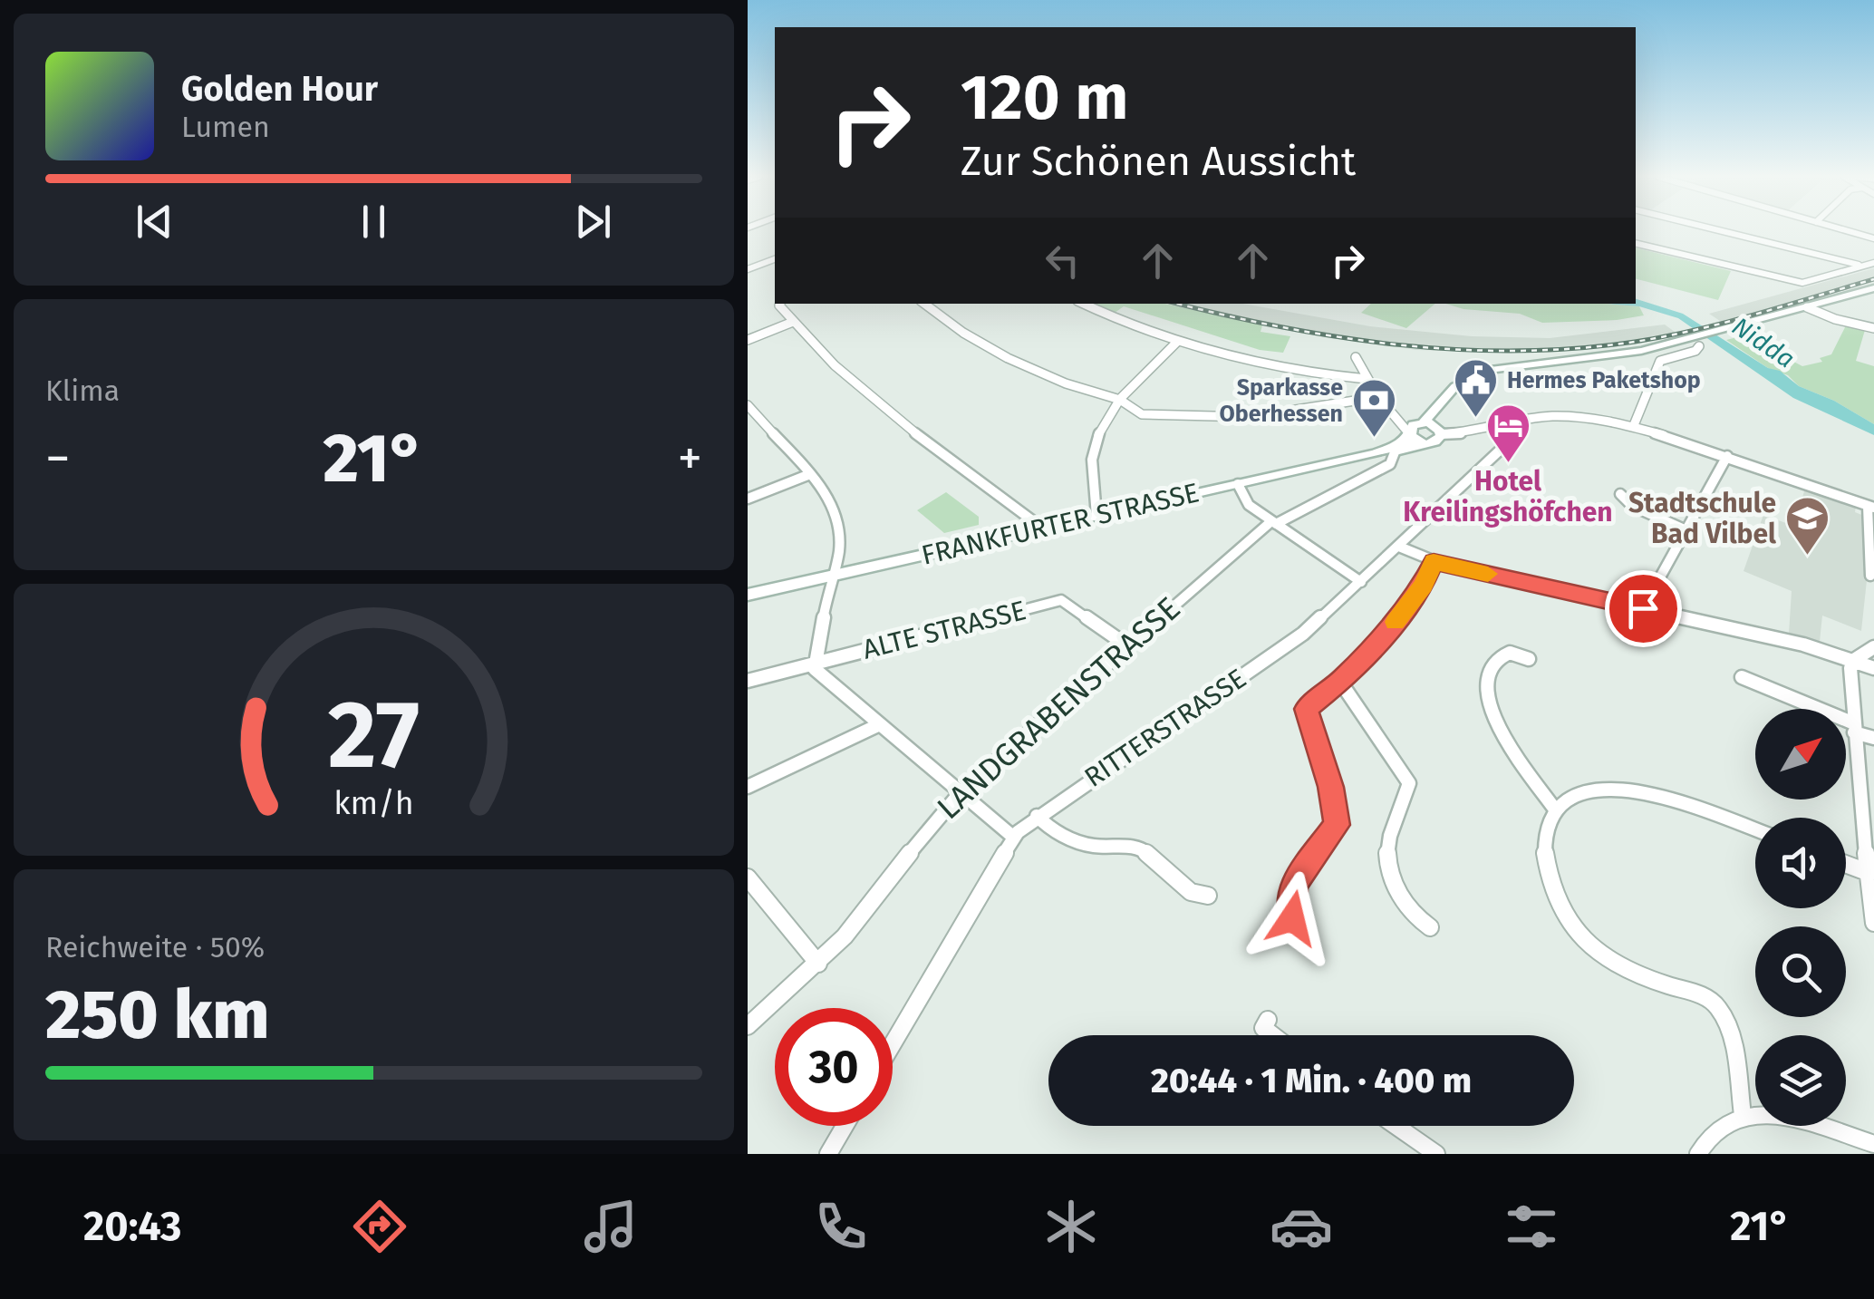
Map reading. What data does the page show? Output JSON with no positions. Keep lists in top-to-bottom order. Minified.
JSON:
{"streets":{"main road":["FRANKFURTER STRASSE"],"street":["ALTE STRASSE","LANDGRABENSTRASSE","RITTERSTRASSE"]},"crossings":[["FRANKFURTER STRASSE","LANDGRABENSTRASSE"],["FRANKFURTER STRASSE","RITTERSTRASSE"],["ALTE STRASSE","LANDGRABENSTRASSE"]],"water":["Nidda"],"places":{"public building":["Hermes Paketshop"],"bank":["Sparkasse Oberhessen"],"hotel":["Hotel Kreilingshöfchen"],"school or university":["Stadtschule Bad Vilbel"]},"north":"top right","page":{"turn":["120 m","Zur Schönen Aussicht"],"song":["Golden Hour","Lumen"],"tile":["Klima",["Reichweite · 50%","250 km"]],"heat":["−","21°","+"],"limit":"30","trip":"20:44 · 1 Min. · 400 m","tabs":["20:43","21°"],"gauge":["27","km/h"]}}
